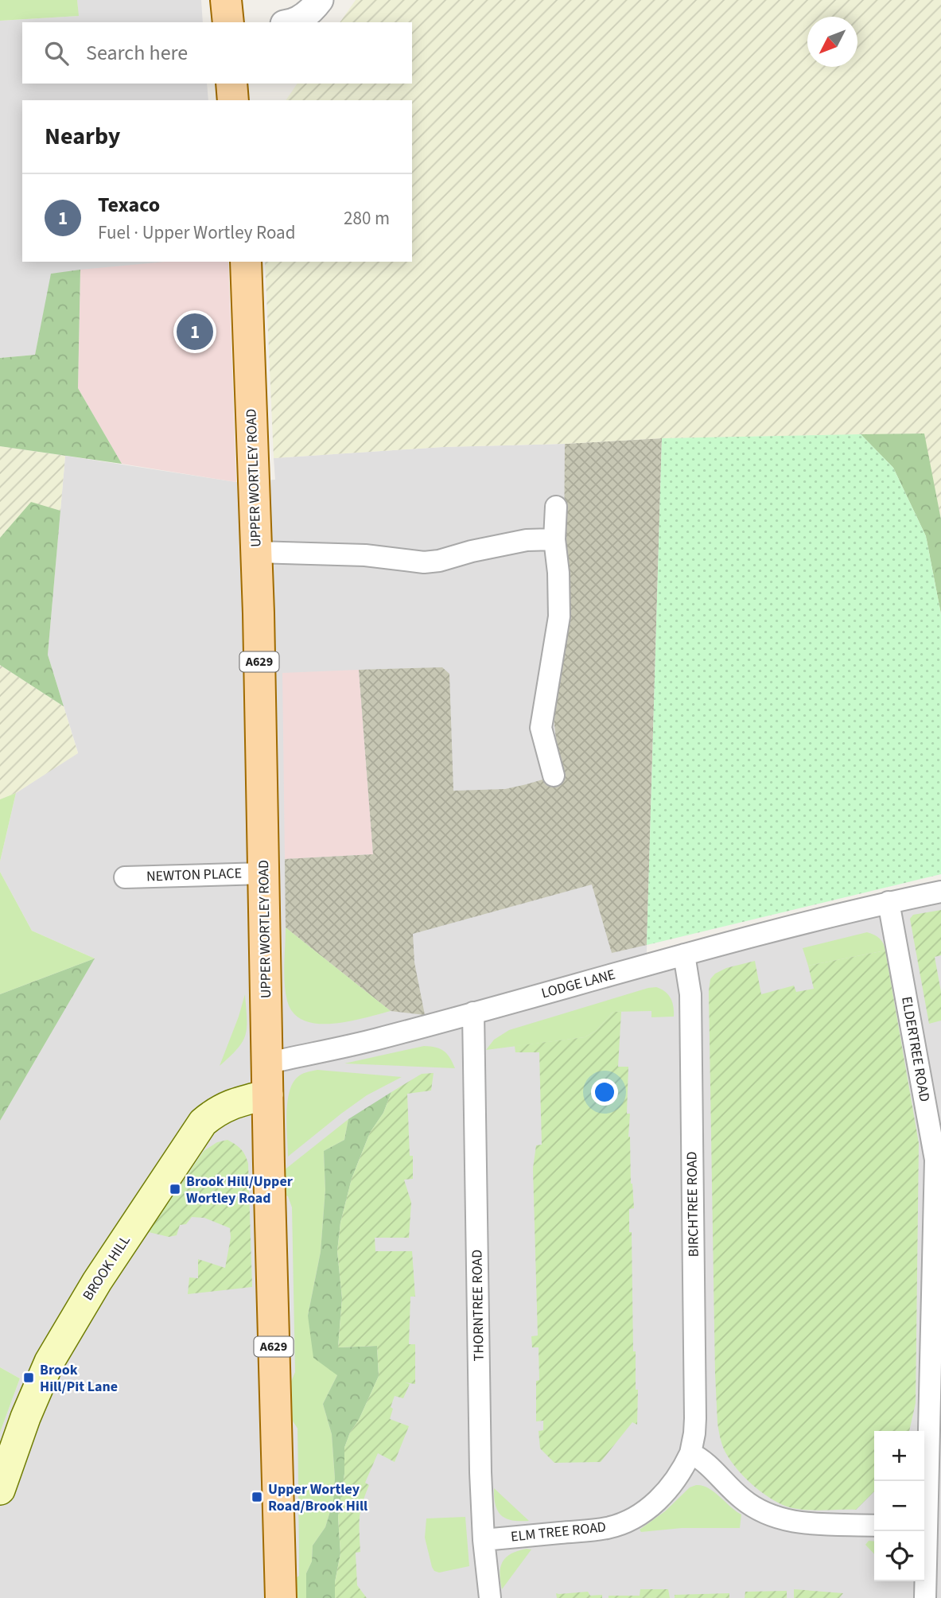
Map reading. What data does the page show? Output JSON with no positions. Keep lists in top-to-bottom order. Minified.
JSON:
{"streets":{"main road":["UPPER WORTLEY ROAD","A629","BROOK HILL"],"street":["NEWTON PLACE","LODGE LANE","ELDERTREE ROAD","BIRCHTREE ROAD","THORNTREE ROAD","ELM TREE ROAD"]},"crossings":[["UPPER WORTLEY ROAD","NEWTON PLACE"],["UPPER WORTLEY ROAD","LODGE LANE"],["UPPER WORTLEY ROAD","BROOK HILL"],["LODGE LANE","ELDERTREE ROAD"],["LODGE LANE","BIRCHTREE ROAD"],["LODGE LANE","THORNTREE ROAD"],["BIRCHTREE ROAD","ELM TREE ROAD"],["THORNTREE ROAD","ELM TREE ROAD"]],"places":{"transit":["Brook Hill/Upper Wortley Road","Brook Hill/Pit Lane","Upper Wortley Road/Brook Hill"]},"north":"bottom left","page":{"search":"Search here","heading":"Nearby","list":[{"mark":"1","name":"Texaco","note":"Fuel · Upper Wortley Road","value":"280 m"}],"pins":"1","map_buttons":["+","−"]}}
